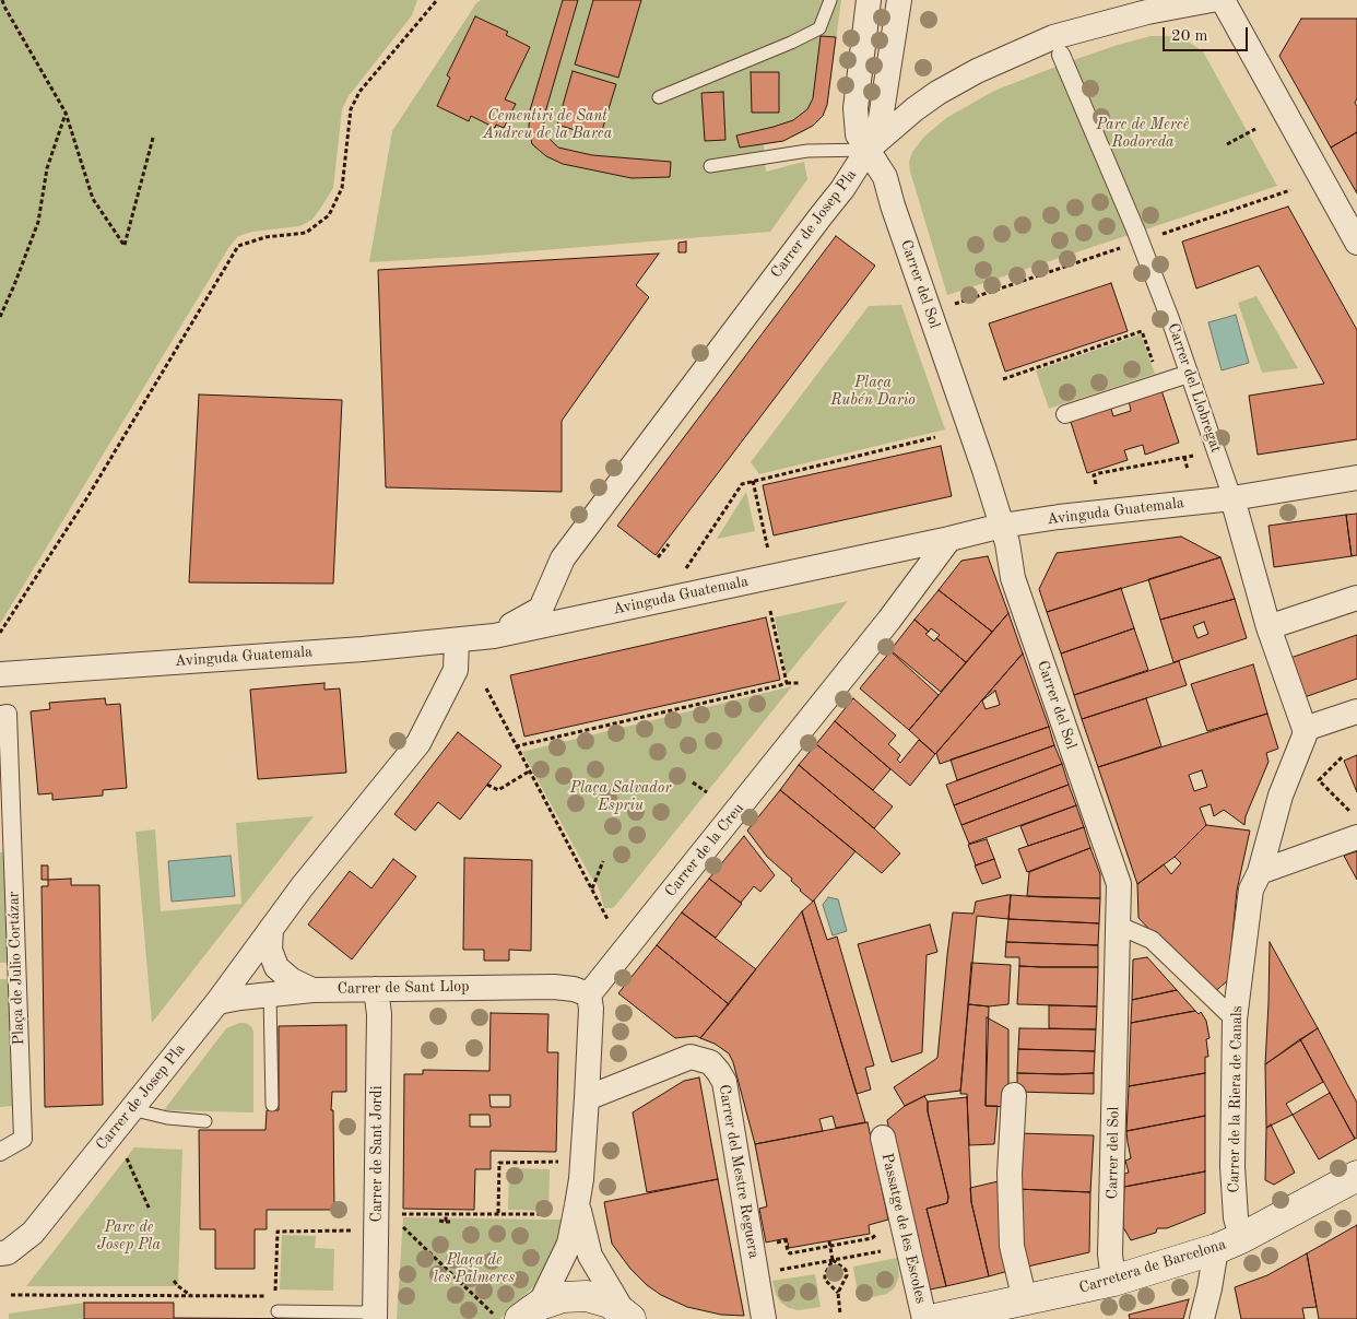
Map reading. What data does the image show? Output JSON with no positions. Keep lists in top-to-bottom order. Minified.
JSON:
{"streets":{"main road":["Carretera de Barcelona"],"street":["Carrer de Josep Pla","Carrer del Sol","Carrer del Llobregat","Avinguda Guatemala","Carrer de la Creu","Plaça de Julio Cortázar","Carrer de Sant Llop","Carrer de la Riera de Canals","Carrer de Sant Jordi","Carrer del Mestre Reguera","Passatge de les Escoles"]},"crossings":[["Carrer de Josep Pla","Carrer del Sol"],["Carrer de Josep Pla","Avinguda Guatemala"],["Carrer de Josep Pla","Carrer de Sant Llop"],["Carrer del Sol","Avinguda Guatemala"],["Carrer del Sol","Carretera de Barcelona"],["Carrer del Llobregat","Avinguda Guatemala"],["Carrer del Llobregat","Carrer de la Riera de Canals"],["Avinguda Guatemala","Carrer de la Creu"],["Carrer de la Creu","Carrer de Sant Llop"],["Carrer de Sant Llop","Carrer de Sant Jordi"],["Carrer de la Riera de Canals","Carretera de Barcelona"]],"parks":["Cementiri de Sant Andreu de la Barca","Parc de Mercè Rodoreda","Plaça Rubén Dario","Plaça Salvador Espriu","Parc de Josep Pla","Plaça de les Palmeres"],"scale_bar":"20 m"}
